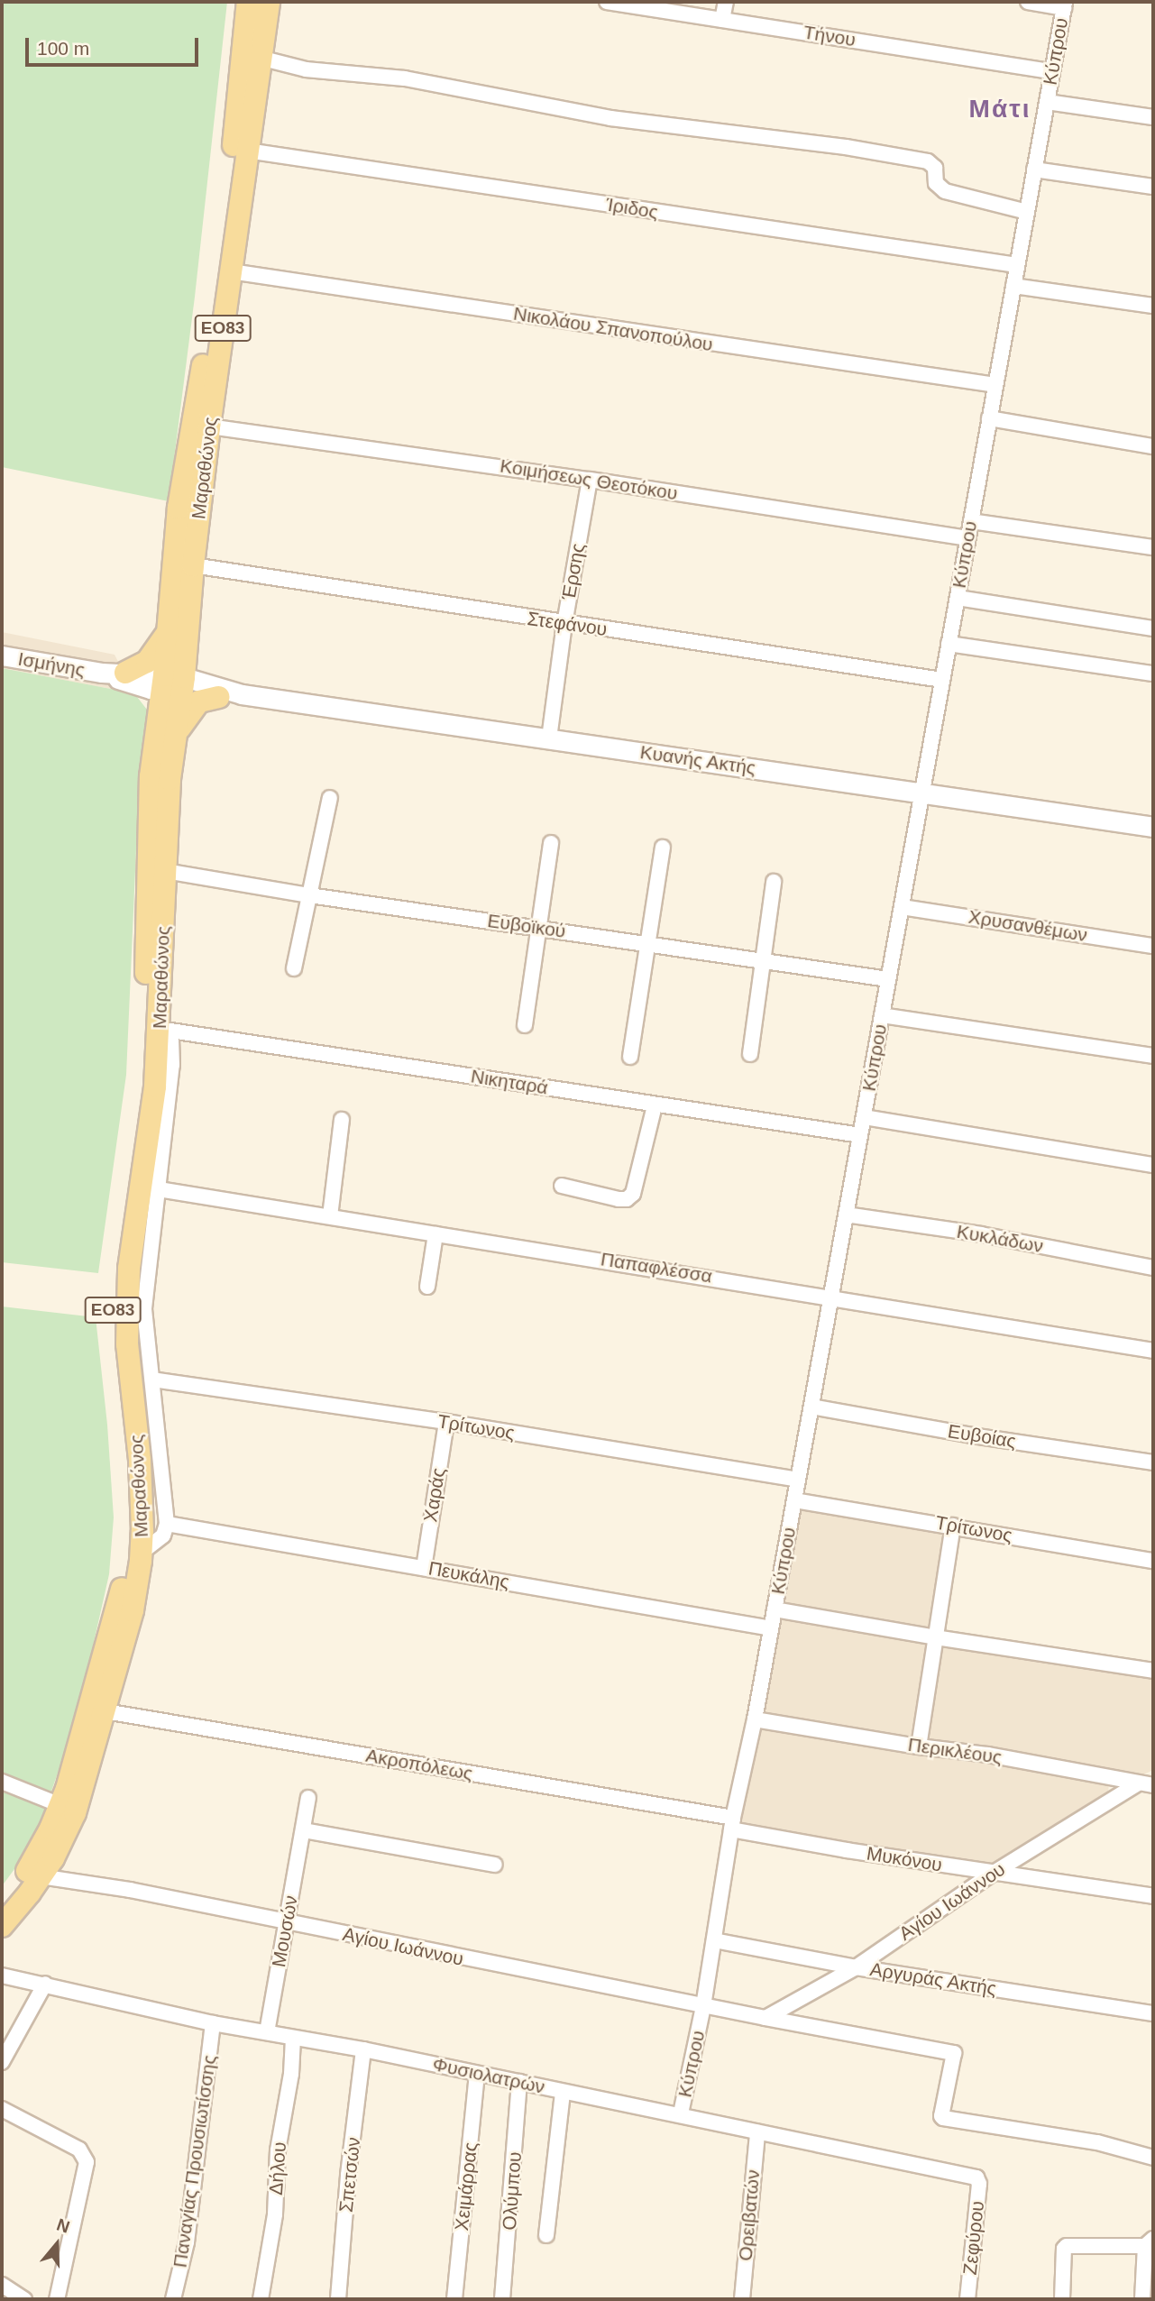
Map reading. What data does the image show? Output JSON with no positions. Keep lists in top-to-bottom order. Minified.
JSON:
{"streets":{"main road":["ΕΟ83","Μαραθώνος"],"street":["Τήνου","Κύπρου","Ίριδος","Νικολάου Σπανοπούλου","Κοιμήσεως Θεοτόκου","Έρσης","Στεφάνου","Ισμήνης","Κυανής Ακτής","Ευβοϊκού","Χρυσανθέμων","Νικηταρά","Κυκλάδων","Παπαφλέσσα","Τρίτωνος","Ευβοίας","Χαράς","Πευκάλης","Περικλέους","Ακροπόλεως","Μυκόνου","Αγίου Ιωάννου","Μουσών","Αργυράς Ακτής","Φυσιολατρών","Παναγίας Προυσιωτίσσης","Δήλου","Σπετσών","Χειμάρρας","Ολύμπου","Ορειβατών","Ζεφύρου"]},"crossings":[["Τήνου","Κύπρου"],["Κύπρου","Ίριδος"],["Κύπρου","Νικολάου Σπανοπούλου"],["Κύπρου","Κοιμήσεως Θεοτόκου"],["Κύπρου","Στεφάνου"],["Κύπρου","Κυανής Ακτής"],["Κύπρου","Ευβοϊκού"],["Κύπρου","Χρυσανθέμων"],["Κύπρου","Νικηταρά"],["Κύπρου","Κυκλάδων"],["Κύπρου","Παπαφλέσσα"],["Κύπρου","Τρίτωνος"],["Κύπρου","Ευβοίας"],["Κύπρου","Πευκάλης"],["Κύπρου","Περικλέους"],["Κύπρου","Ακροπόλεως"],["Κύπρου","Μυκόνου"],["Κύπρου","Αγίου Ιωάννου"],["Κύπρου","Αργυράς Ακτής"],["Κύπρου","Φυσιολατρών"],["Ίριδος","Μαραθώνος"],["Νικολάου Σπανοπούλου","Μαραθώνος"],["Μαραθώνος","Κοιμήσεως Θεοτόκου"],["Μαραθώνος","Στεφάνου"],["Μαραθώνος","Κυανής Ακτής"],["Μαραθώνος","Ευβοϊκού"],["Μαραθώνος","Νικηταρά"],["Μαραθώνος","Ακροπόλεως"],["Μαραθώνος","Αγίου Ιωάννου"],["Κοιμήσεως Θεοτόκου","Έρσης"],["Έρσης","Στεφάνου"],["Έρσης","Κυανής Ακτής"],["Τρίτωνος","Χαράς"],["Χαράς","Πευκάλης"],["Περικλέους","Αγίου Ιωάννου"],["Ακροπόλεως","Μυκόνου"],["Μυκόνου","Αγίου Ιωάννου"],["Αγίου Ιωάννου","Μουσών"],["Αγίου Ιωάννου","Αργυράς Ακτής"],["Μουσών","Φυσιολατρών"],["Φυσιολατρών","Παναγίας Προυσιωτίσσης"],["Φυσιολατρών","Δήλου"],["Φυσιολατρών","Σπετσών"],["Φυσιολατρών","Χειμάρρας"],["Φυσιολατρών","Ολύμπου"],["Φυσιολατρών","Ορειβατών"],["Φυσιολατρών","Ζεφύρου"]],"districts":["Μάτι"],"scale_bar":"100 m","north":"top"}
